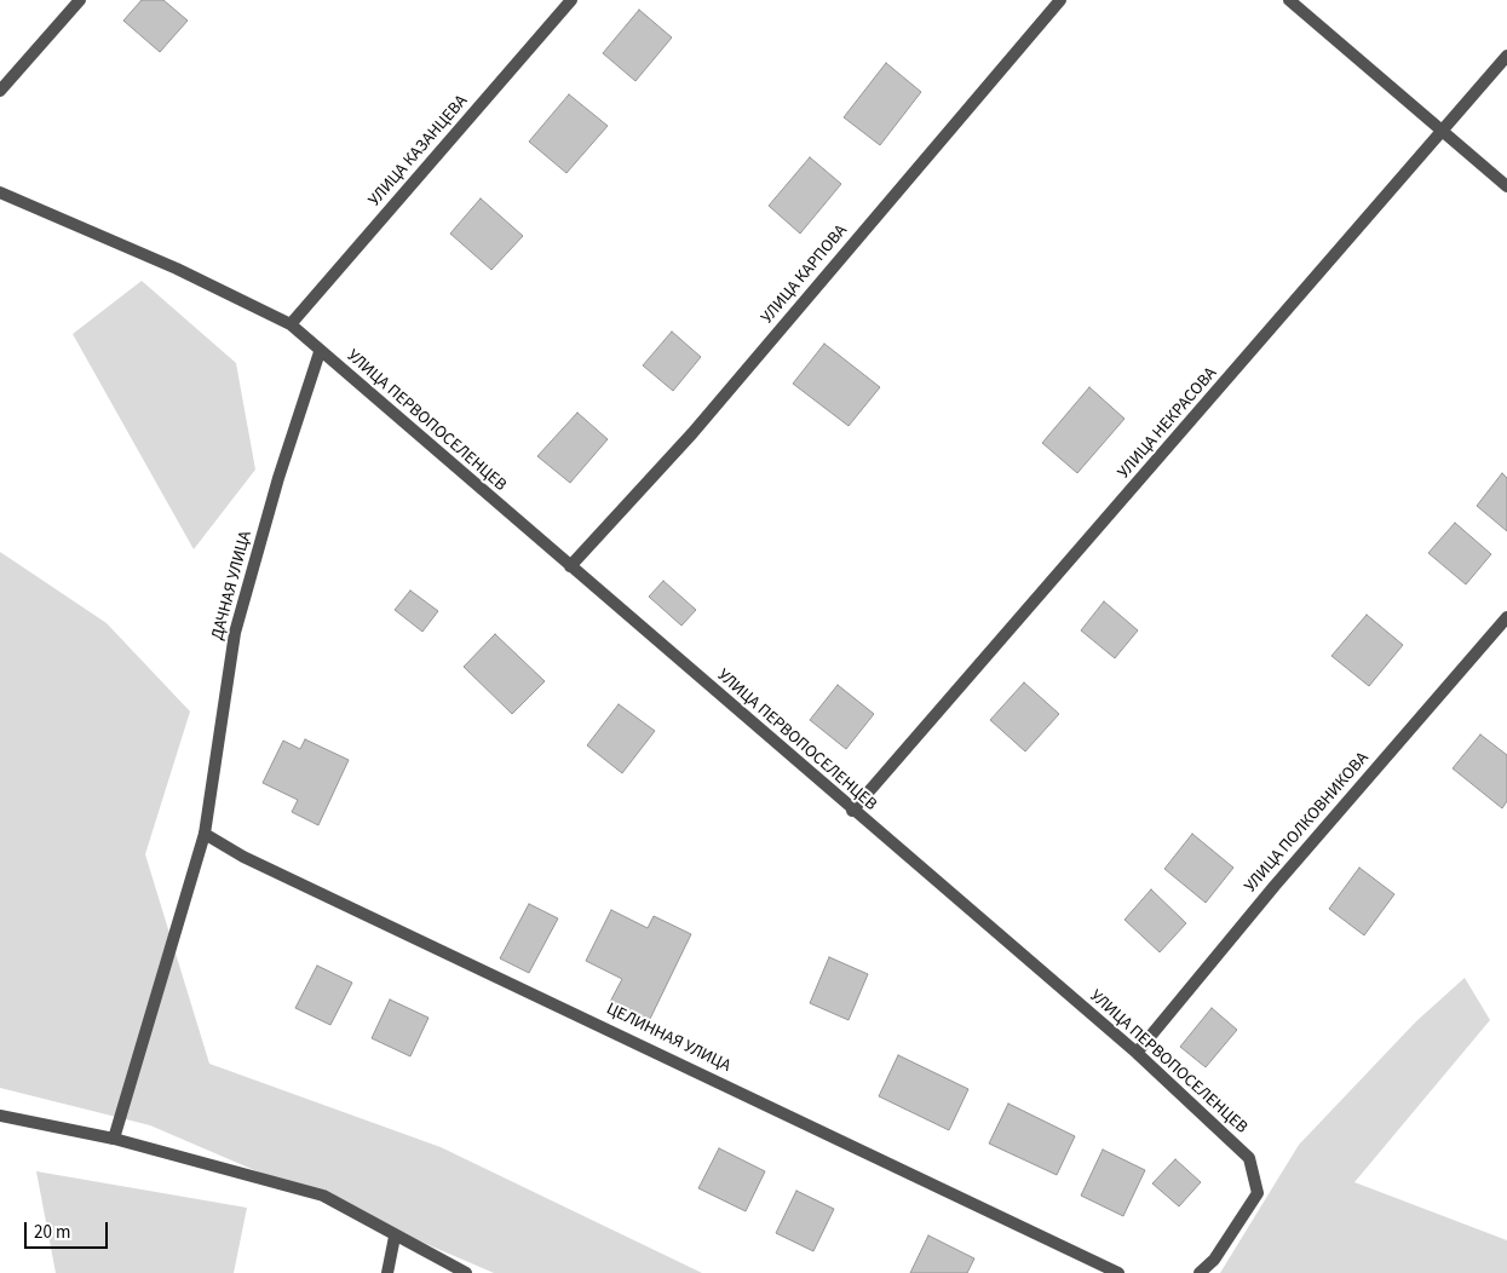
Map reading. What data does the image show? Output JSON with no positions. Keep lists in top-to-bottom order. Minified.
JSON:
{"streets":{"street":["УЛИЦА КАЗАНЦЕВА","УЛИЦА КАРПОВА","УЛИЦА ПЕРВОПОСЕЛЕНЦЕВ","УЛИЦА НЕКРАСОВА","ДАЧНАЯ УЛИЦА","УЛИЦА ПОЛКОВНИКОВА","ЦЕЛИННАЯ УЛИЦА"]},"crossings":[["УЛИЦА КАЗАНЦЕВА","УЛИЦА ПЕРВОПОСЕЛЕНЦЕВ"],["УЛИЦА КАРПОВА","УЛИЦА ПЕРВОПОСЕЛЕНЦЕВ"],["УЛИЦА ПЕРВОПОСЕЛЕНЦЕВ","УЛИЦА НЕКРАСОВА"],["УЛИЦА ПЕРВОПОСЕЛЕНЦЕВ","ДАЧНАЯ УЛИЦА"],["УЛИЦА ПЕРВОПОСЕЛЕНЦЕВ","УЛИЦА ПОЛКОВНИКОВА"],["ДАЧНАЯ УЛИЦА","ЦЕЛИННАЯ УЛИЦА"]],"scale_bar":"20 m"}
